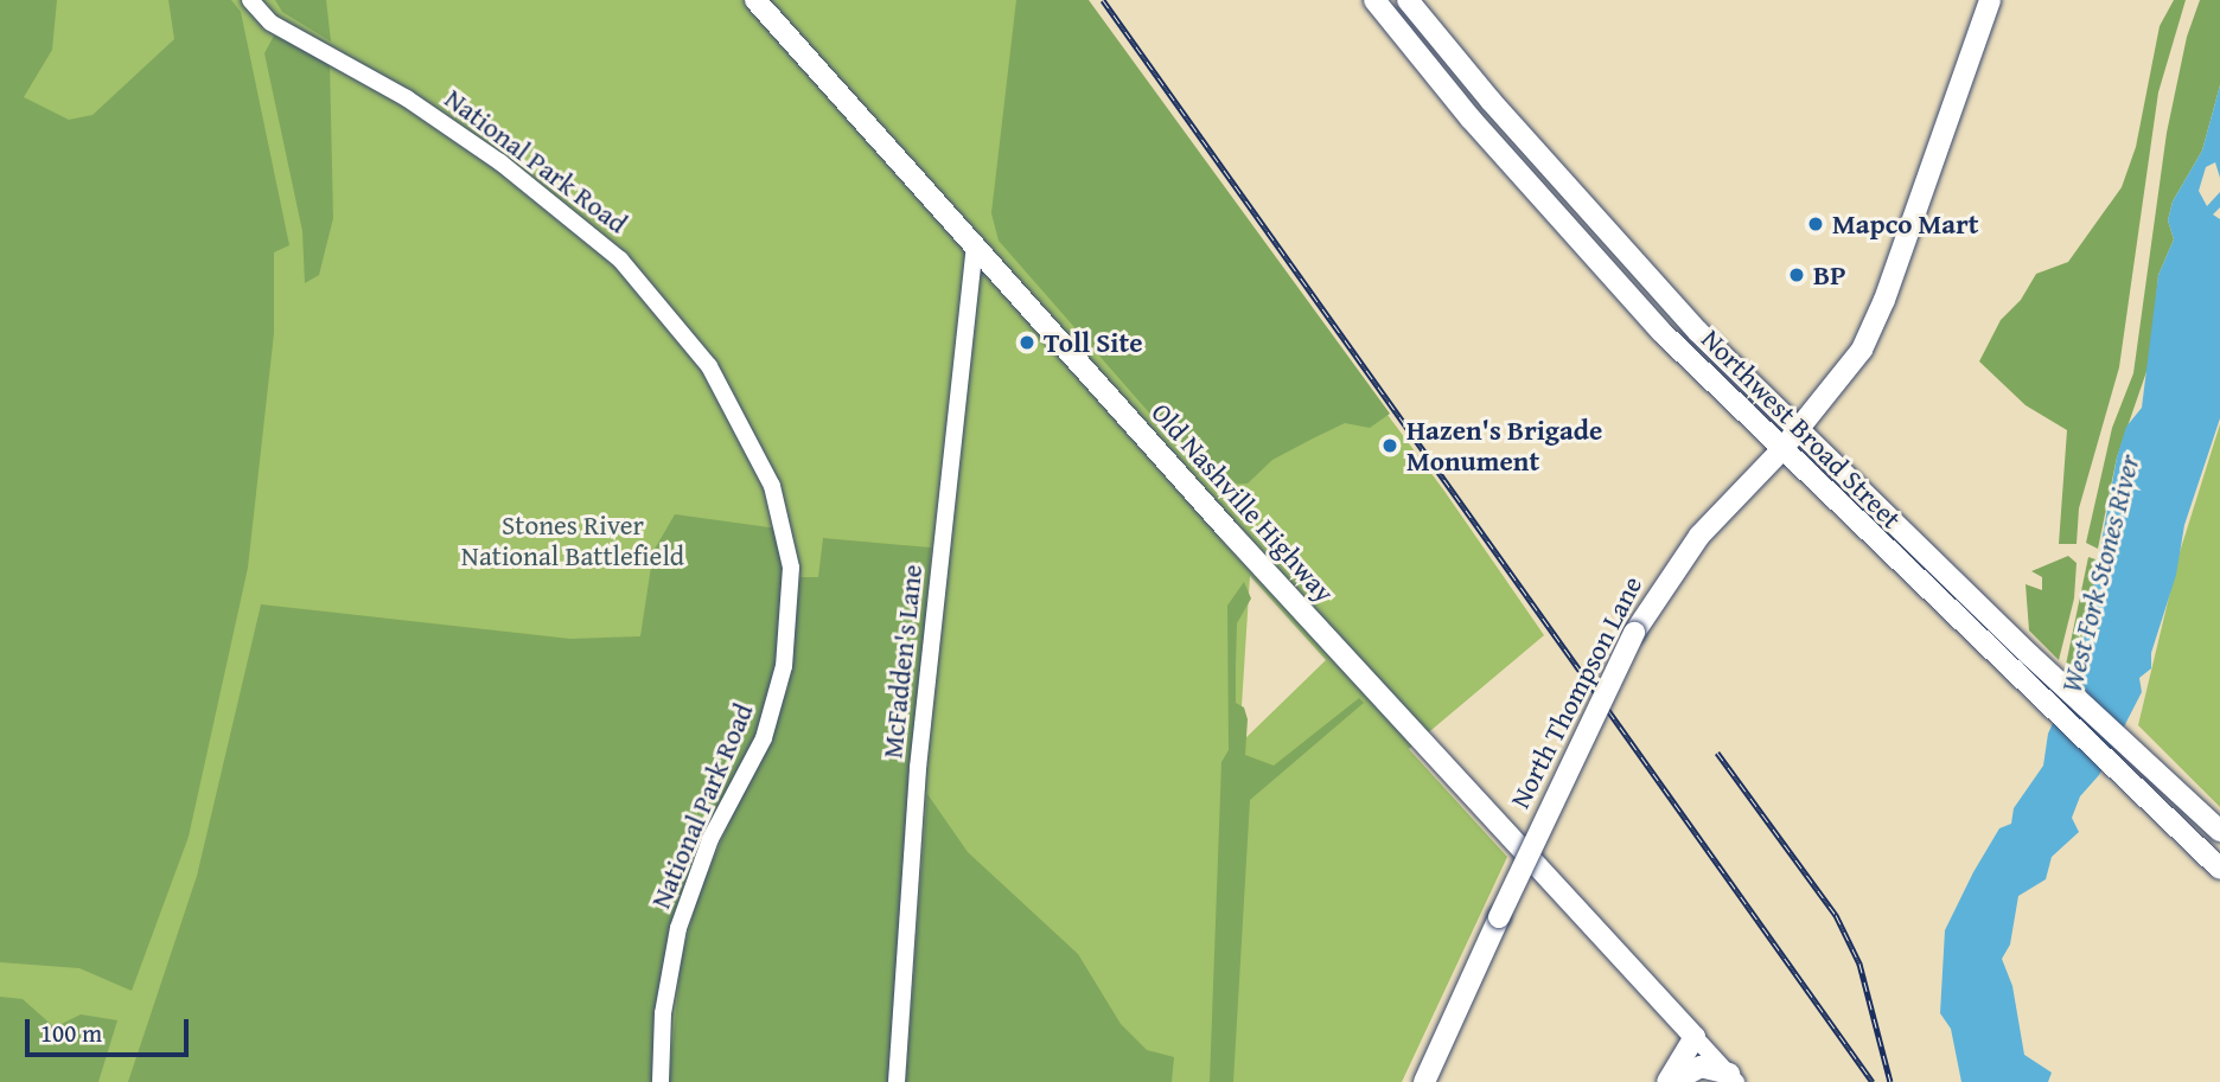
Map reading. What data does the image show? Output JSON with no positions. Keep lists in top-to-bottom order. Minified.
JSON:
{"streets":{"main road":["Northwest Broad Street","Old Nashville Highway","North Thompson Lane"],"street":["National Park Road","McFadden's Lane"]},"crossings":[["Northwest Broad Street","North Thompson Lane"],["Old Nashville Highway","McFadden's Lane"]],"water":["West Fork Stones River"],"parks":["Stones River National Battlefield"],"places":["Mapco Mart","BP","Toll Site","Hazen's Brigade Monument"],"scale_bar":"100 m"}
